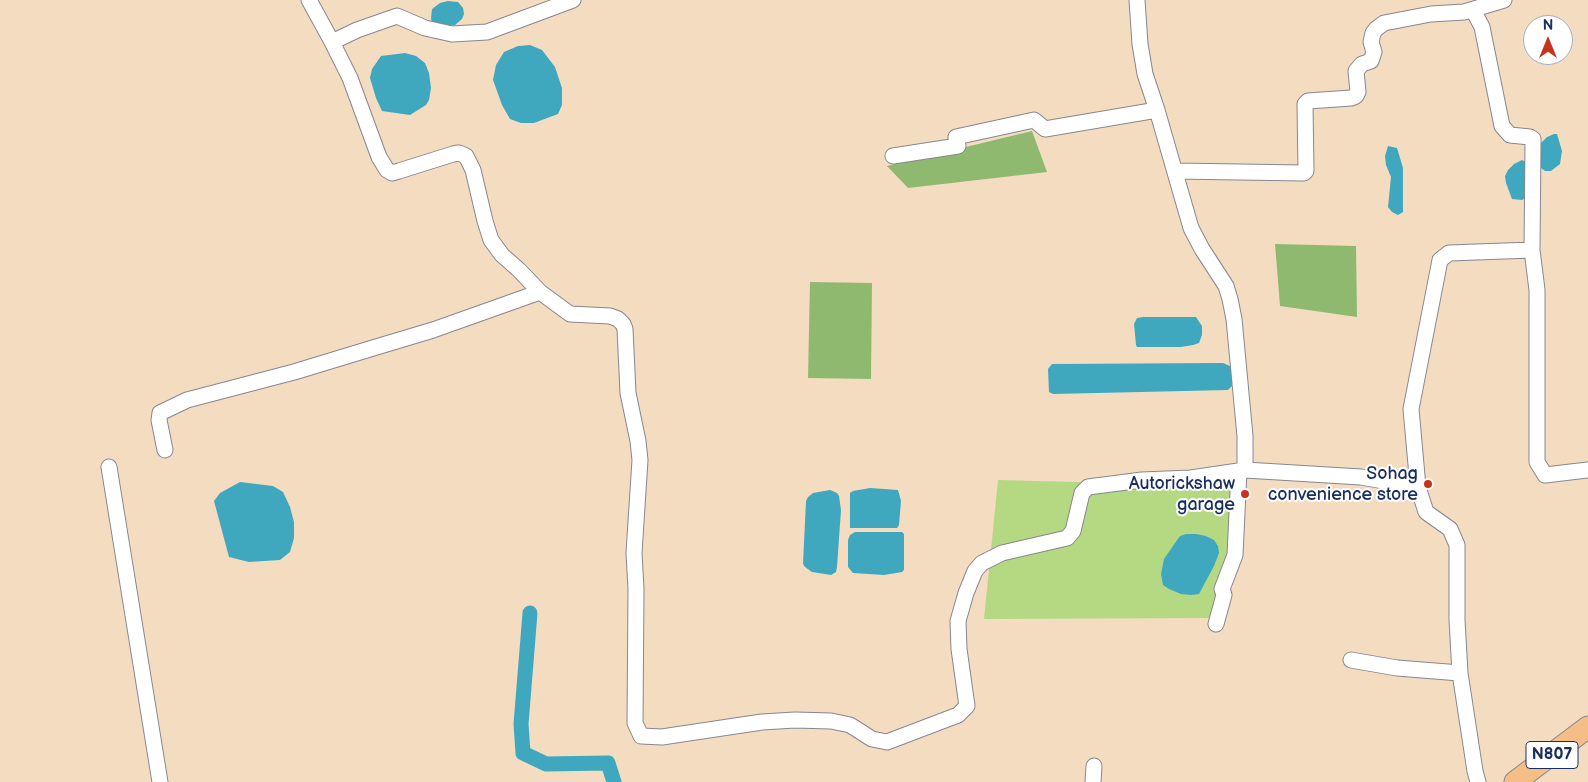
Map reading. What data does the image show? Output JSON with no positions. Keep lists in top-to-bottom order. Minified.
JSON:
{"streets":{"highway":["N807"]},"places":["Sohag convenience store","Autorickshaw garage"],"north":"top"}
